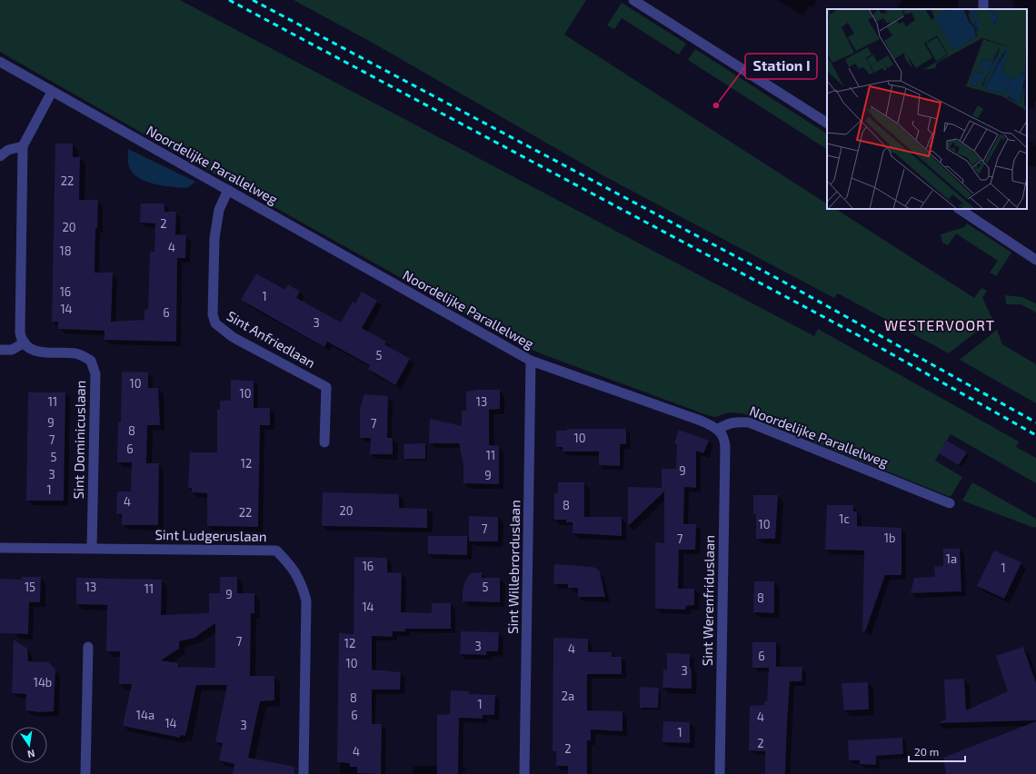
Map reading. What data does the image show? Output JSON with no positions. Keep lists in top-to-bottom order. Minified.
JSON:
{"streets":{"street":["Noordelijke Parallelweg","Sint Anfriedlaan","Sint Dominicuslaan","Sint Ludgeruslaan","Sint Willebrorduslaan","Sint Werenfriduslaan"]},"crossings":[["Noordelijke Parallelweg","Sint Anfriedlaan"],["Noordelijke Parallelweg","Sint Willebrorduslaan"],["Noordelijke Parallelweg","Sint Werenfriduslaan"],["Sint Dominicuslaan","Sint Ludgeruslaan"]],"districts":["WESTERVOORT"],"places":["Station I"],"house_numbers":["22","2","20","4","18","16","1","14","6","3","5","10","10","11","13","9","7","8","10","7","6","11","5","12","9","3","9","1","4","8","20","22","1c","10","7","1b","7","1a","16","1","15","13","5","11","9","8","14","7","12","3","4","6","10","3","14b","2a","8","1","14a","6","4","14","3","1","2","2","4"],"scale_bar":"20 m","north":"bottom"}
